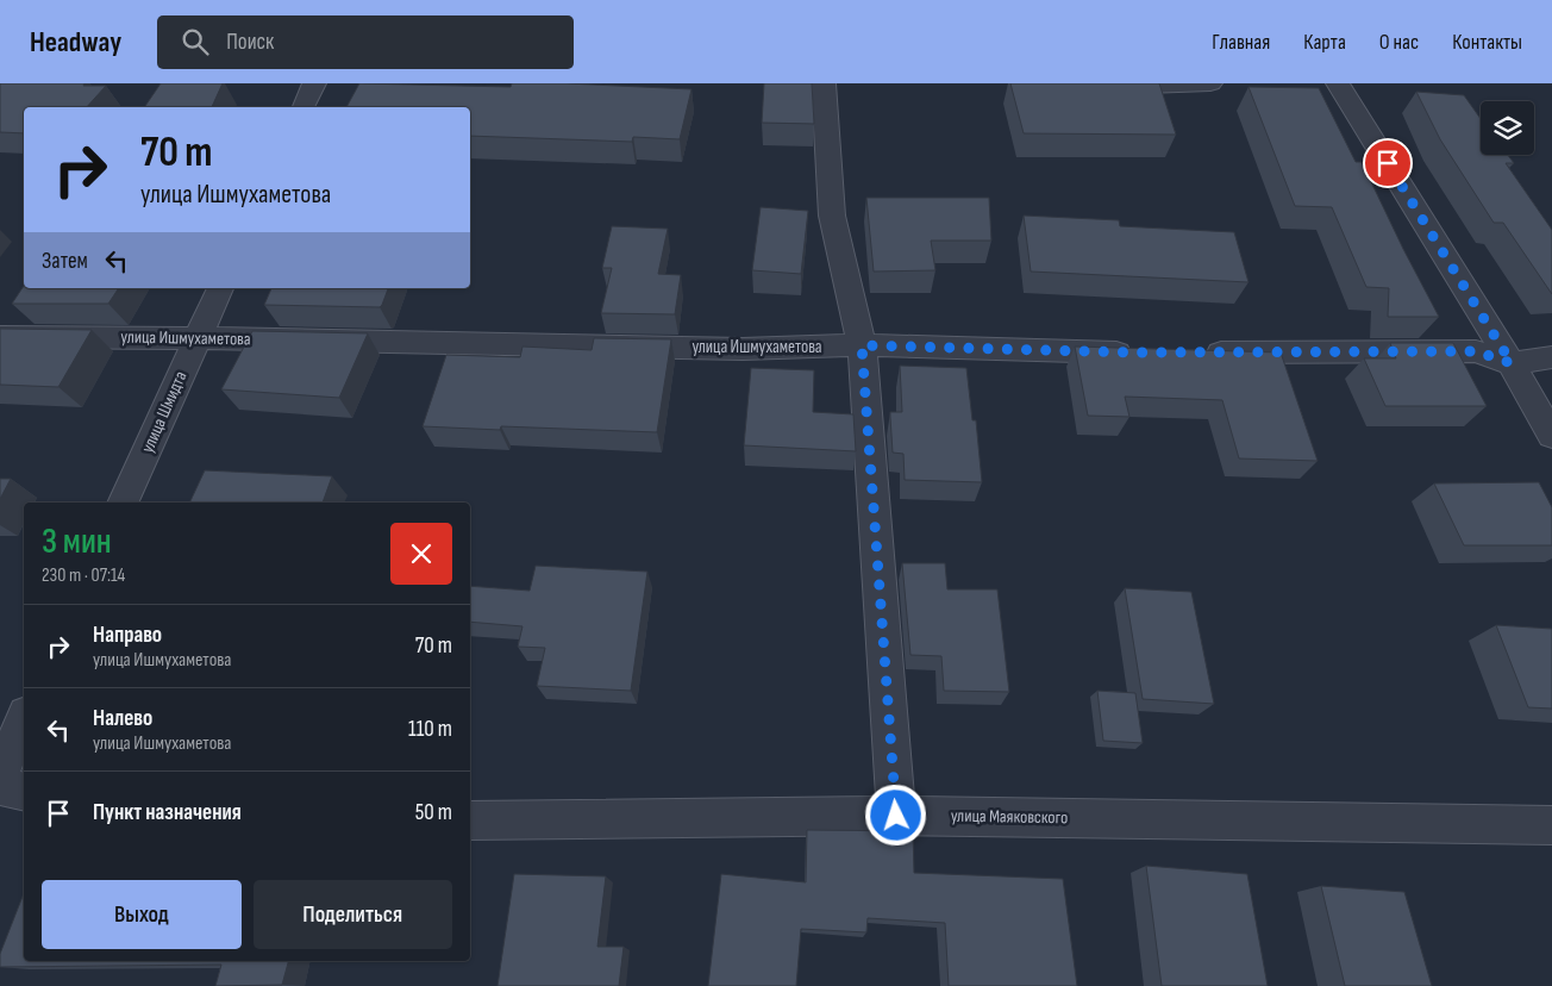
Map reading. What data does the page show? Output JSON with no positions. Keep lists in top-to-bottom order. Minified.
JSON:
{"streets":{"street":["улица Ишмухаметова","улица Шмидта","улица Маяковского"]},"crossings":[["улица Ишмухаметова","улица Шмидта"]],"page":{"header":"Headway","search":"Поиск","nav":["Главная","Карта","О нас","Контакты"],"turn":["70 m","улица Ишмухаметова"],"then":"Затем","heading":["3 мин","230 m · 07:14"],"list":[{"name":"Направо","note":"улица Ишмухаметова","value":"70 m"},{"name":"Налево","note":"улица Ишмухаметова","value":"110 m"},{"name":"Пункт назначения","value":"50 m"}],"buttons":["Выход","Поделиться"]}}
